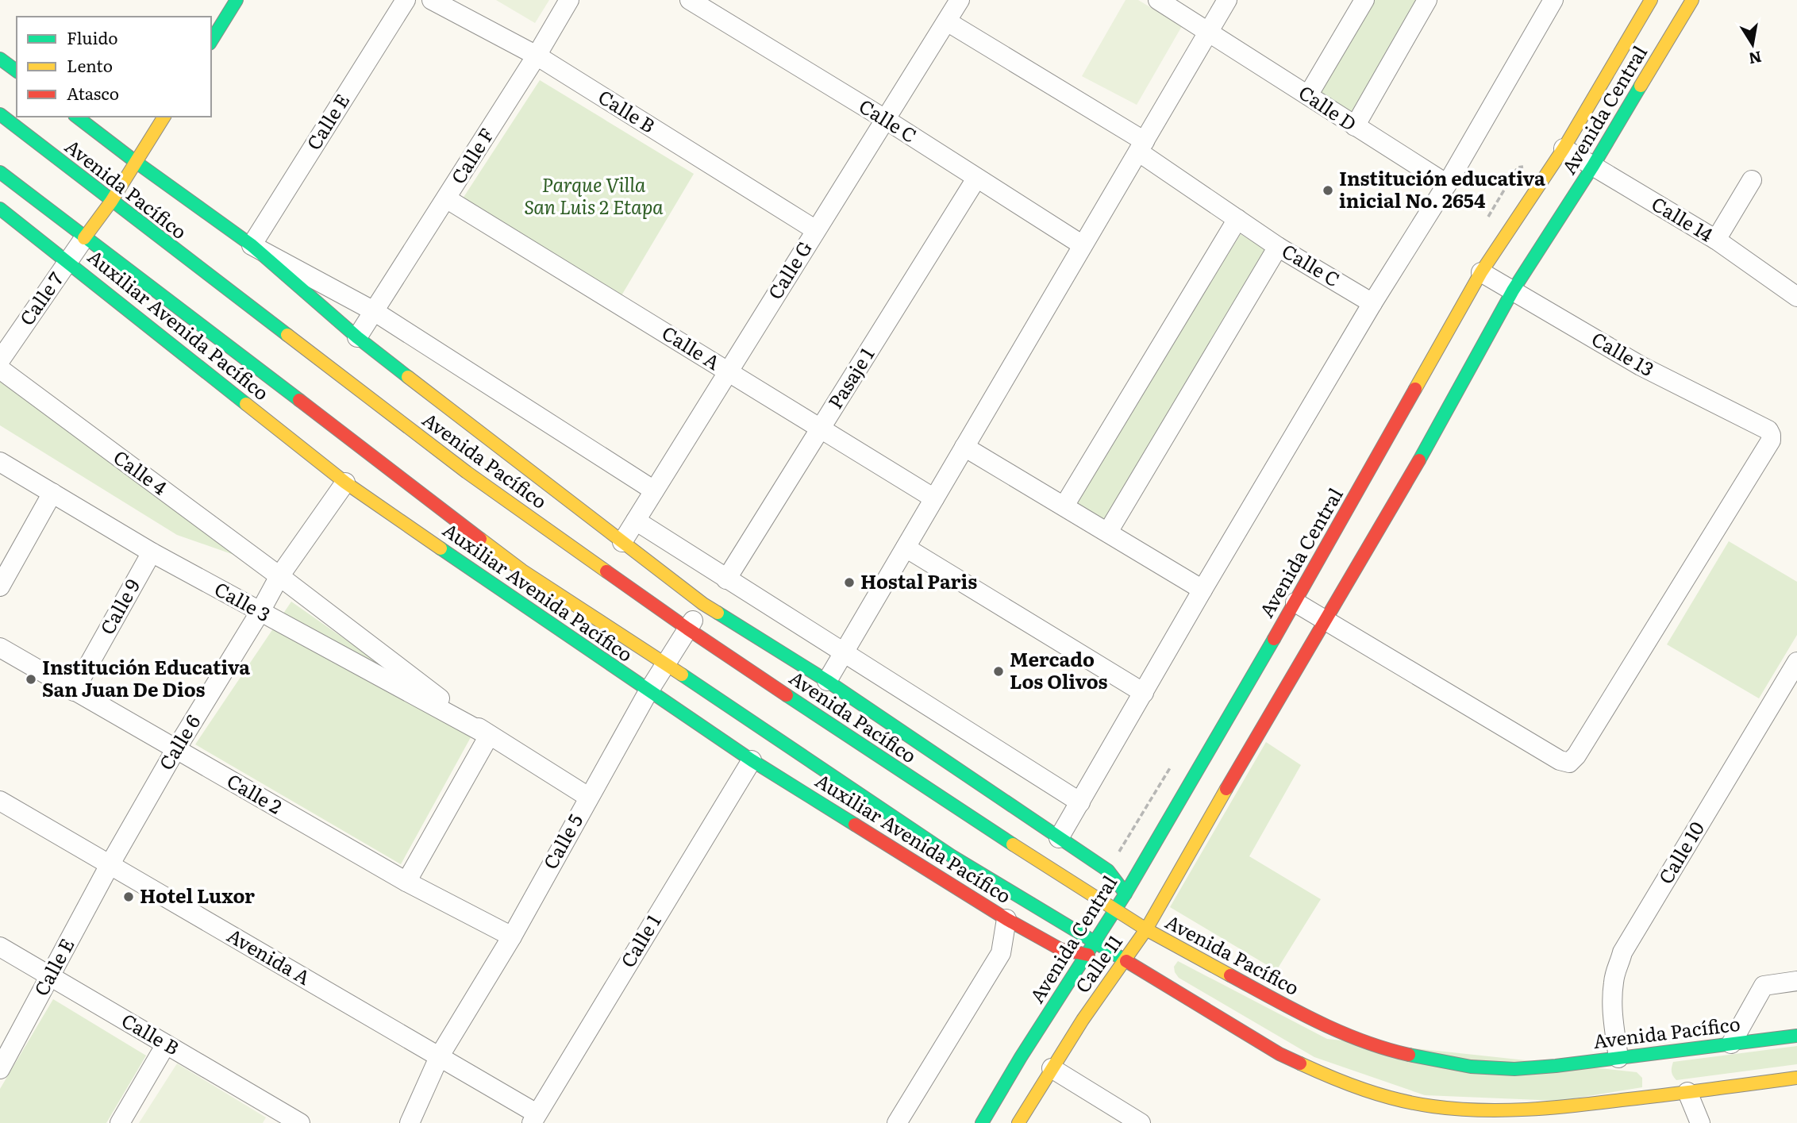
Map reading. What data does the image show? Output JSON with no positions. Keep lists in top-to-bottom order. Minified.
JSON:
{"streets":{"main road":["Avenida Central","Avenida Pacífico","Auxiliar Avenida Pacífico","Calle 11"],"street":["Calle D","Calle B","Calle C","Calle E","Calle F","Calle 14","Calle G","Calle 7","Calle A","Calle 13","Pasaje 1","Calle 4","Calle 3","Calle 9","Calle 6","Calle 2","Calle 5","Calle 10","Calle 1","Avenida A"]},"crossings":[["Avenida Central","Avenida Pacífico"],["Avenida Central","Calle 14"],["Avenida Central","Auxiliar Avenida Pacífico"],["Avenida Central","Calle 13"],["Avenida Central","Calle 11"],["Calle B","Calle E"],["Calle B","Calle F"],["Calle B","Calle G"],["Calle C","Calle G"],["Calle C","Pasaje 1"],["Calle E","Calle 6"],["Calle E","Avenida A"],["Calle F","Calle A"],["Avenida Pacífico","Calle 5"],["Avenida Pacífico","Calle 10"],["Avenida Pacífico","Calle 11"],["Calle G","Calle A"],["Calle 7","Auxiliar Avenida Pacífico"],["Auxiliar Avenida Pacífico","Calle 6"],["Auxiliar Avenida Pacífico","Calle 5"],["Auxiliar Avenida Pacífico","Calle 1"],["Calle A","Pasaje 1"],["Calle 4","Calle 3"],["Calle 4","Calle 6"],["Calle 3","Calle 9"],["Calle 3","Calle 6"],["Calle 3","Calle 5"],["Calle 9","Calle 2"],["Calle 6","Calle 2"],["Calle 6","Avenida A"],["Calle 2","Calle 5"],["Calle 5","Avenida A"],["Calle 1","Avenida A"]],"parks":["Parque Villa San Luis 2 Etapa"],"places":["Institución educativa inicial No. 2654","Hostal Paris","Mercado Los Olivos","Institución Educativa San Juan De Dios","Hotel Luxor"],"legend":["Fluido","Lento","Atasco"],"north":"bottom"}
